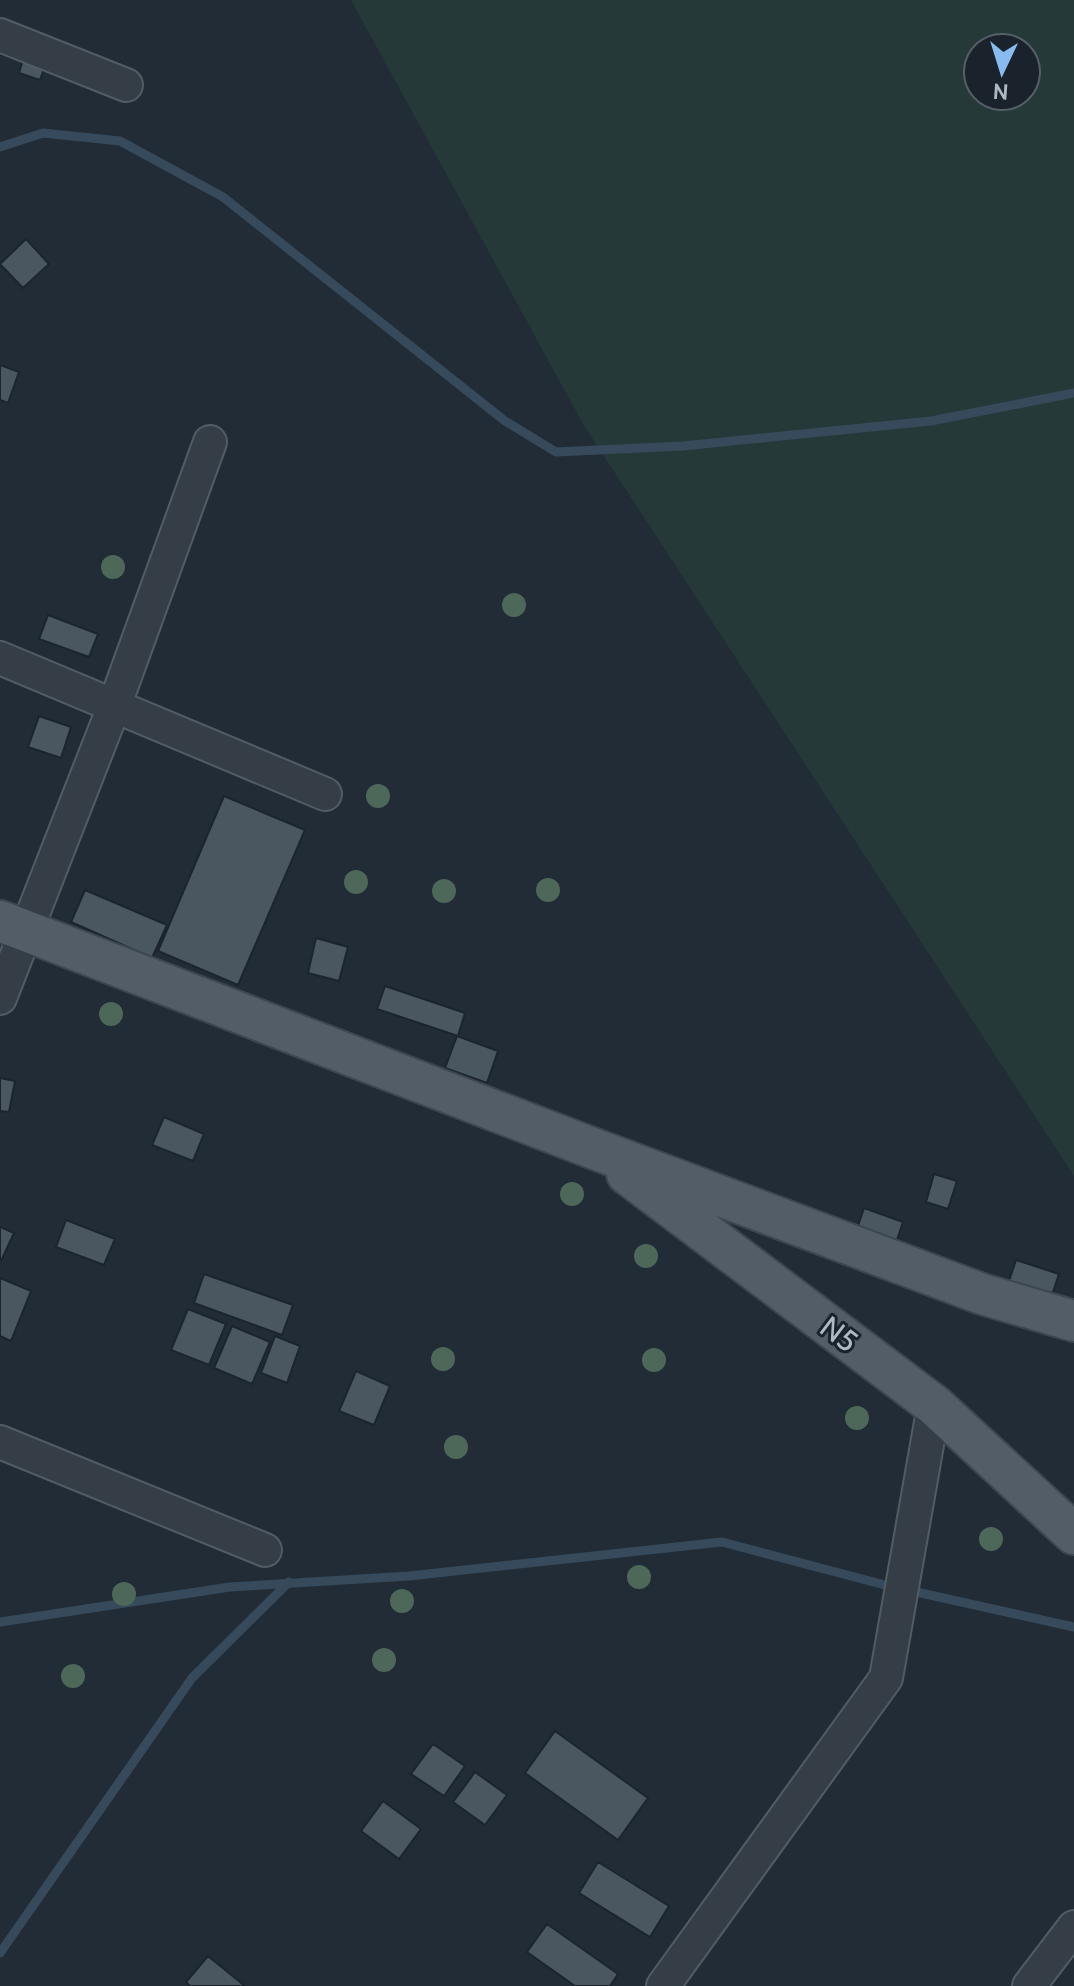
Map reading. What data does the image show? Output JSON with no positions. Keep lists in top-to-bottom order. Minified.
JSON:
{"streets":{"main road":["N5"]},"north":"bottom"}
